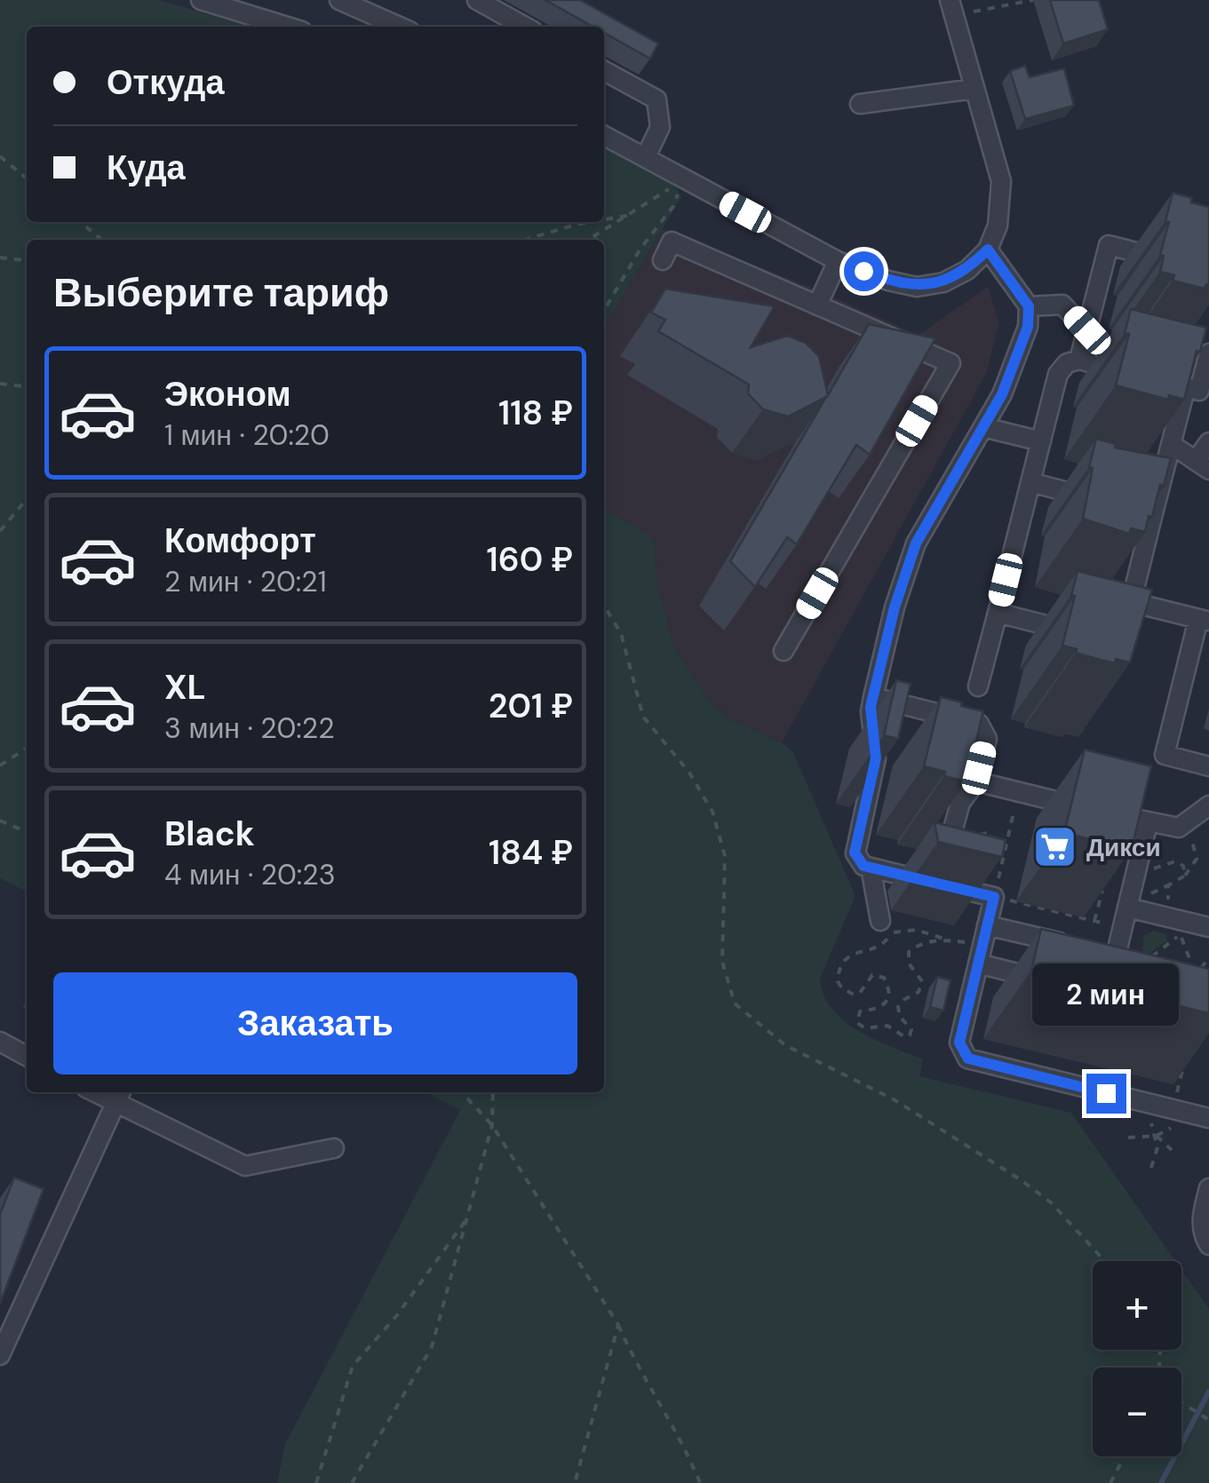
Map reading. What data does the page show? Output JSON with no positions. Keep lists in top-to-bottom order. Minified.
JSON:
{"places":{"supermarket":["Дикси"]},"page":{"banner":["Откуда","Куда"],"heading":"Выберите тариф","list":[{"name":"Эконом","note":"1 мин · 20:20","value":"118 ₽"},{"name":"Комфорт","note":"2 мин · 20:21","value":"160 ₽"},{"name":"XL","note":"3 мин · 20:22","value":"201 ₽"},{"name":"Black","note":"4 мин · 20:23","value":"184 ₽"}],"buttons":"Заказать","bubble":"2 мин","map_buttons":["+","−"]}}
